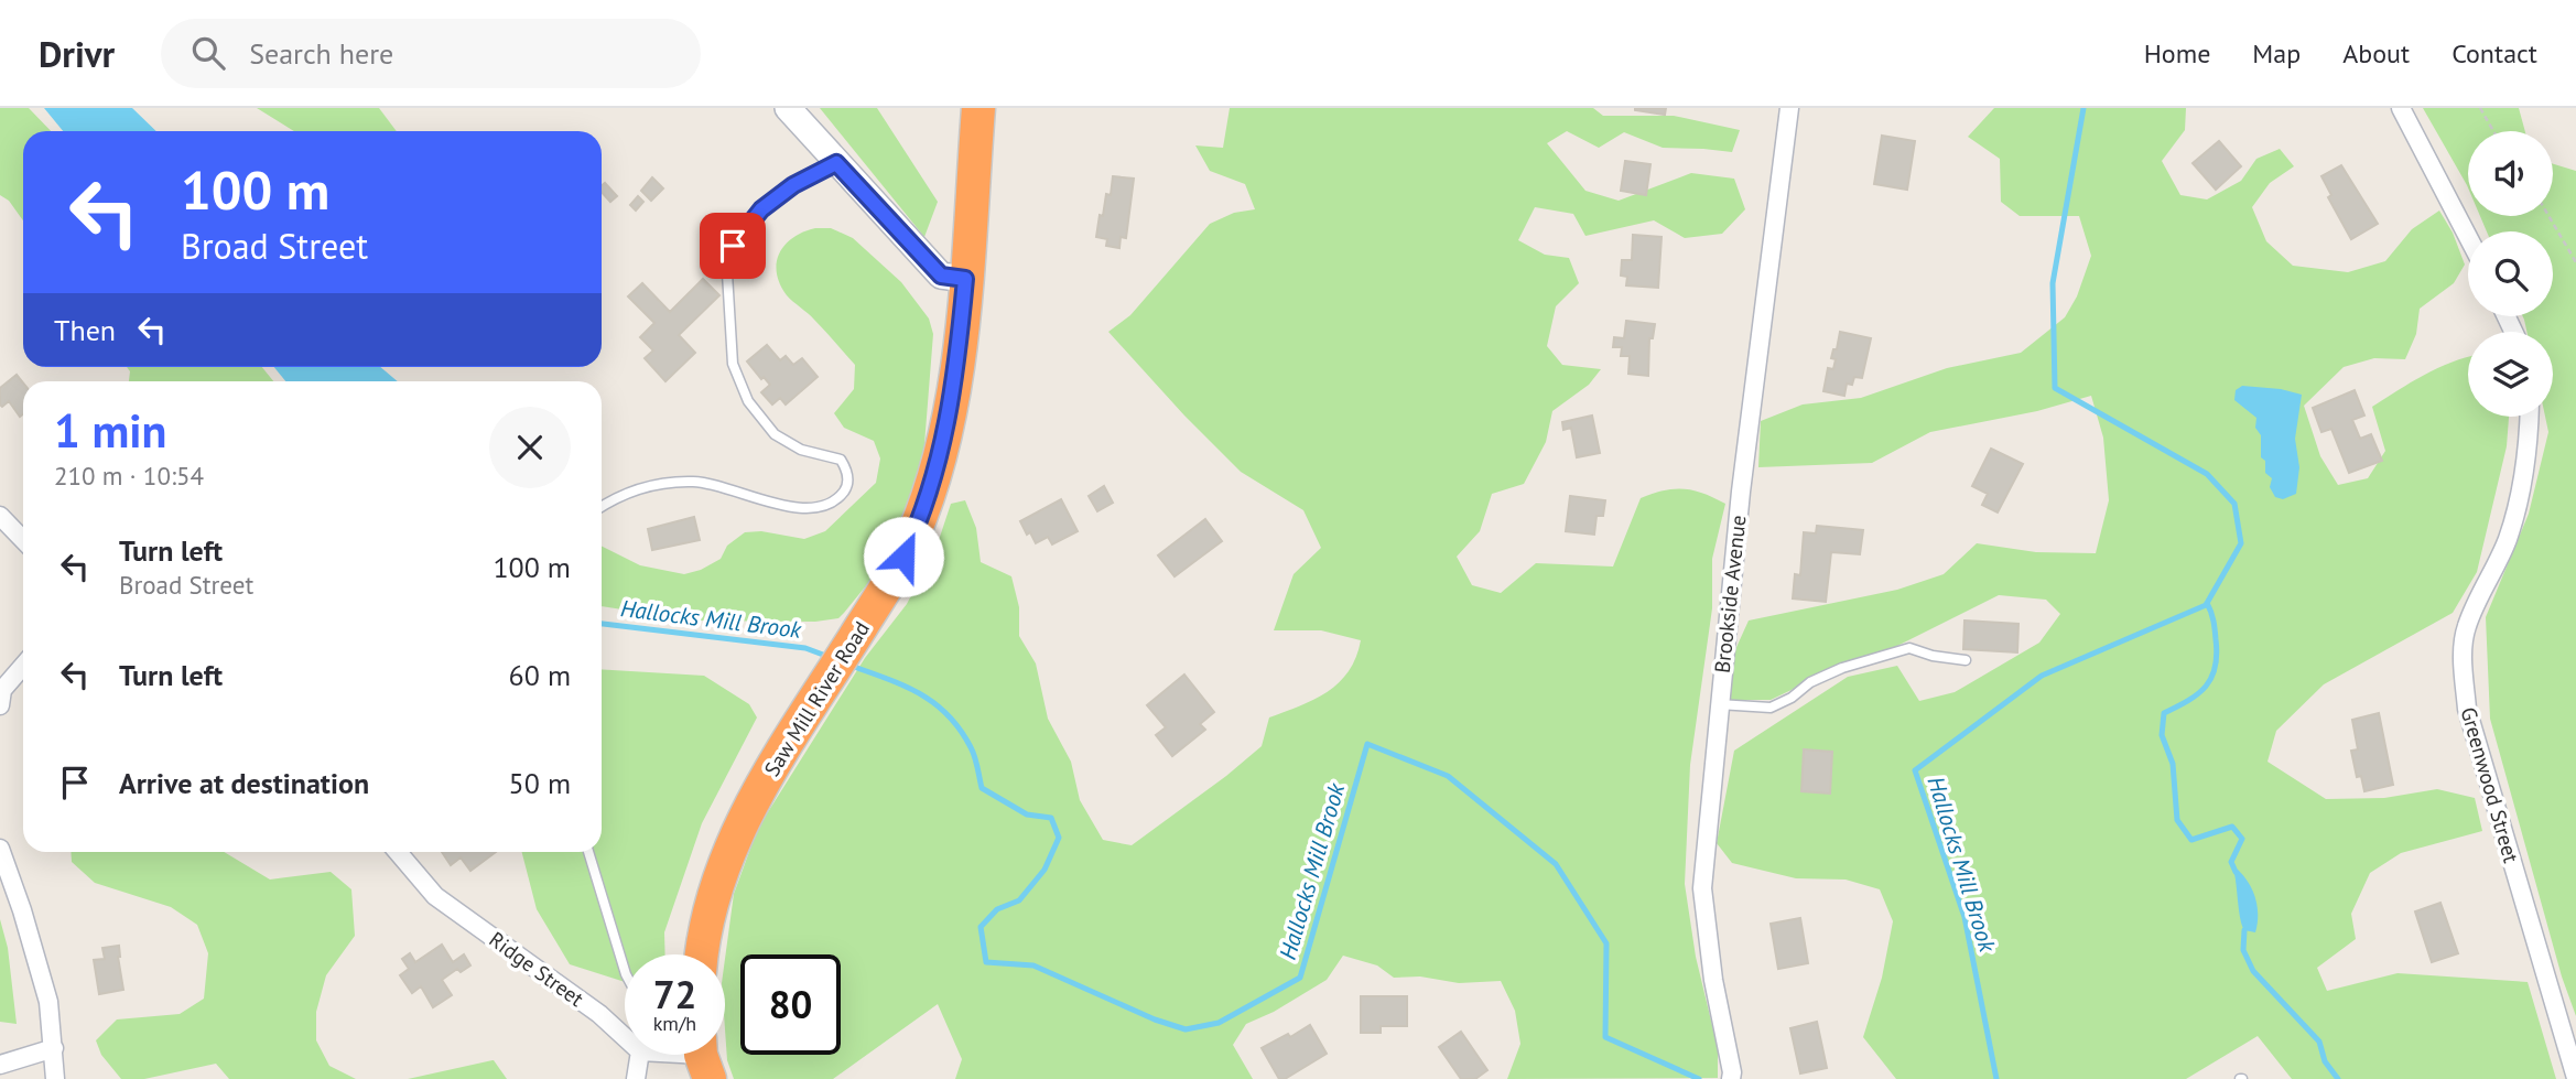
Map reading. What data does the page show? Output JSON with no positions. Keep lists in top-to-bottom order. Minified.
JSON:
{"streets":{"highway":["Saw Mill River Road"],"street":["Brookside Avenue","Greenwood Street","Ridge Street"]},"water":["Hallocks Mill Brook"],"page":{"header":"Drivr","search":"Search here","nav":["Home","Map","About","Contact"],"turn":["100 m","Broad Street"],"then":"Then","heading":["1 min","210 m · 10:54"],"list":[{"name":"Turn left","note":"Broad Street","value":"100 m"},{"name":"Turn left","value":"60 m"},{"name":"Arrive at destination","value":"50 m"}],"speed":"72 km/h","limit":"80"}}
